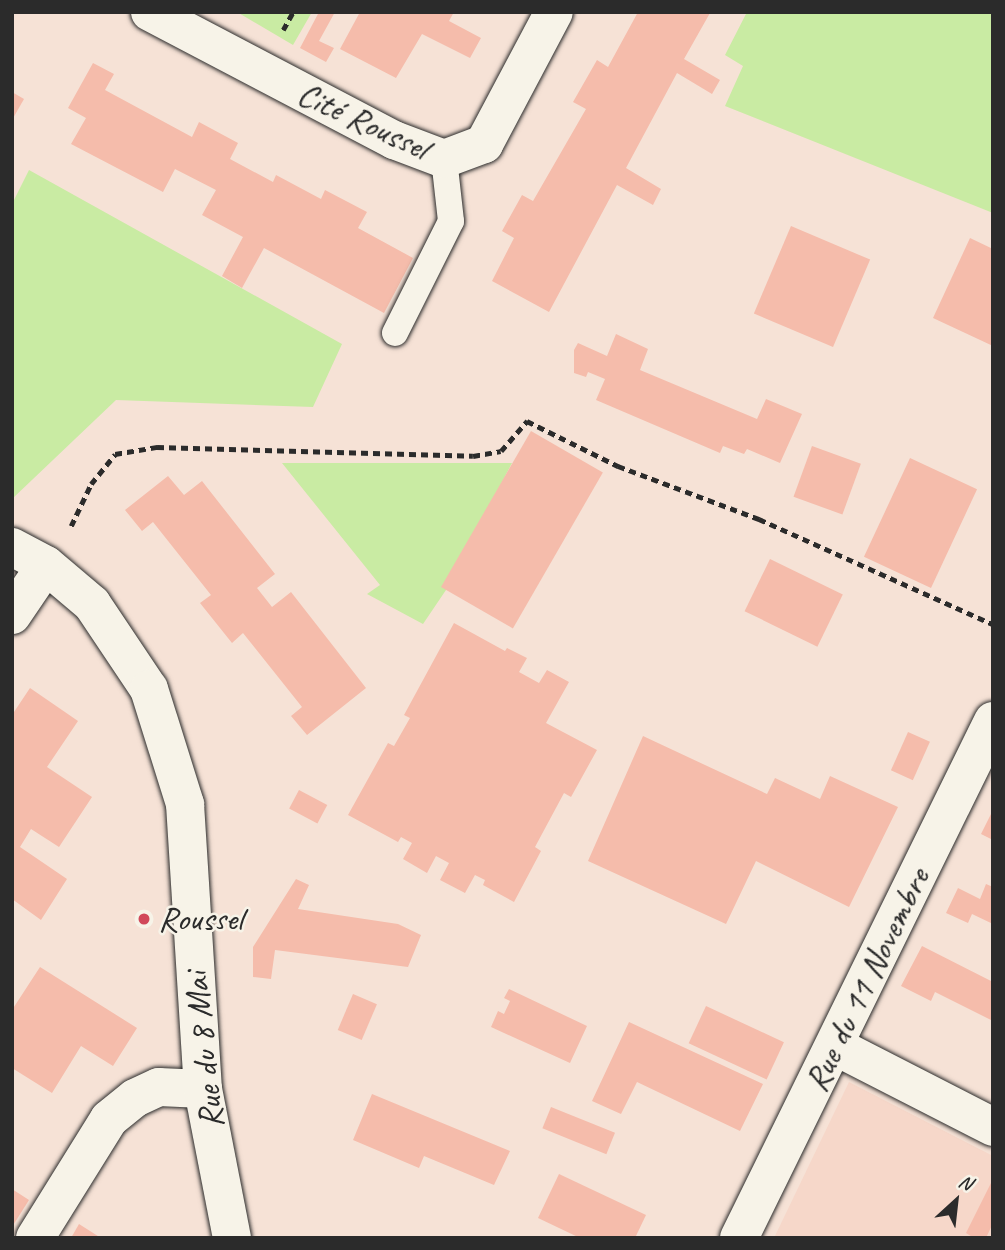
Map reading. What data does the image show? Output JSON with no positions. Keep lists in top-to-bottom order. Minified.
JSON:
{"streets":{"street":["Cité Roussel","Rue du 11 Novembre","Rue du 8 Mai"]},"places":["Roussel"],"north":"top right"}
